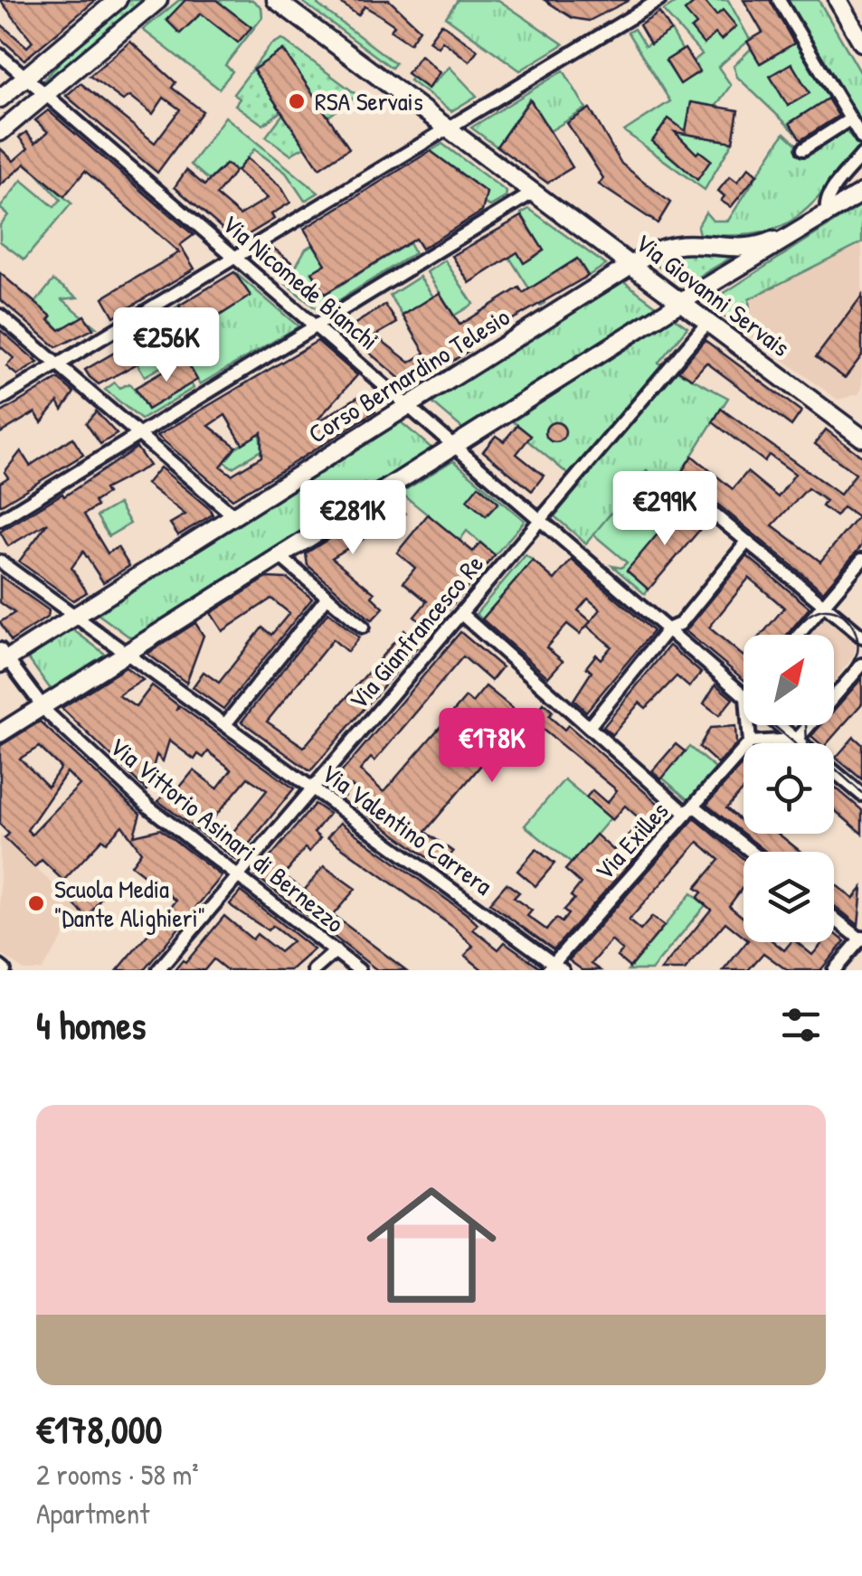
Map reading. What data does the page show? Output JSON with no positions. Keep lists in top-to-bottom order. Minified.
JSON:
{"streets":{"street":["Via Nicomede Bianchi","Via Giovanni Servais","Corso Bernardino Telesio","Via Gianfrancesco Re","Via Valentino Carrera","Via Vittorio Asinari di Bernezzo","Via Exilles"]},"crossings":[["Via Nicomede Bianchi","Corso Bernardino Telesio"],["Via Nicomede Bianchi","Via Gianfrancesco Re"],["Via Giovanni Servais","Corso Bernardino Telesio"],["Via Giovanni Servais","Via Gianfrancesco Re"],["Corso Bernardino Telesio","Via Valentino Carrera"],["Corso Bernardino Telesio","Via Vittorio Asinari di Bernezzo"],["Via Gianfrancesco Re","Via Valentino Carrera"],["Via Gianfrancesco Re","Via Vittorio Asinari di Bernezzo"],["Via Valentino Carrera","Via Exilles"]],"places":["RSA Servais","Scuola Media \"Dante Alighieri\""],"north":"top right","page":{"price":["€256K","€299K","€281K","€178K"],"heading":"4 homes","list":[{"name":"€178,000","note":"2 rooms · 58 m² · Apartment"}]}}
